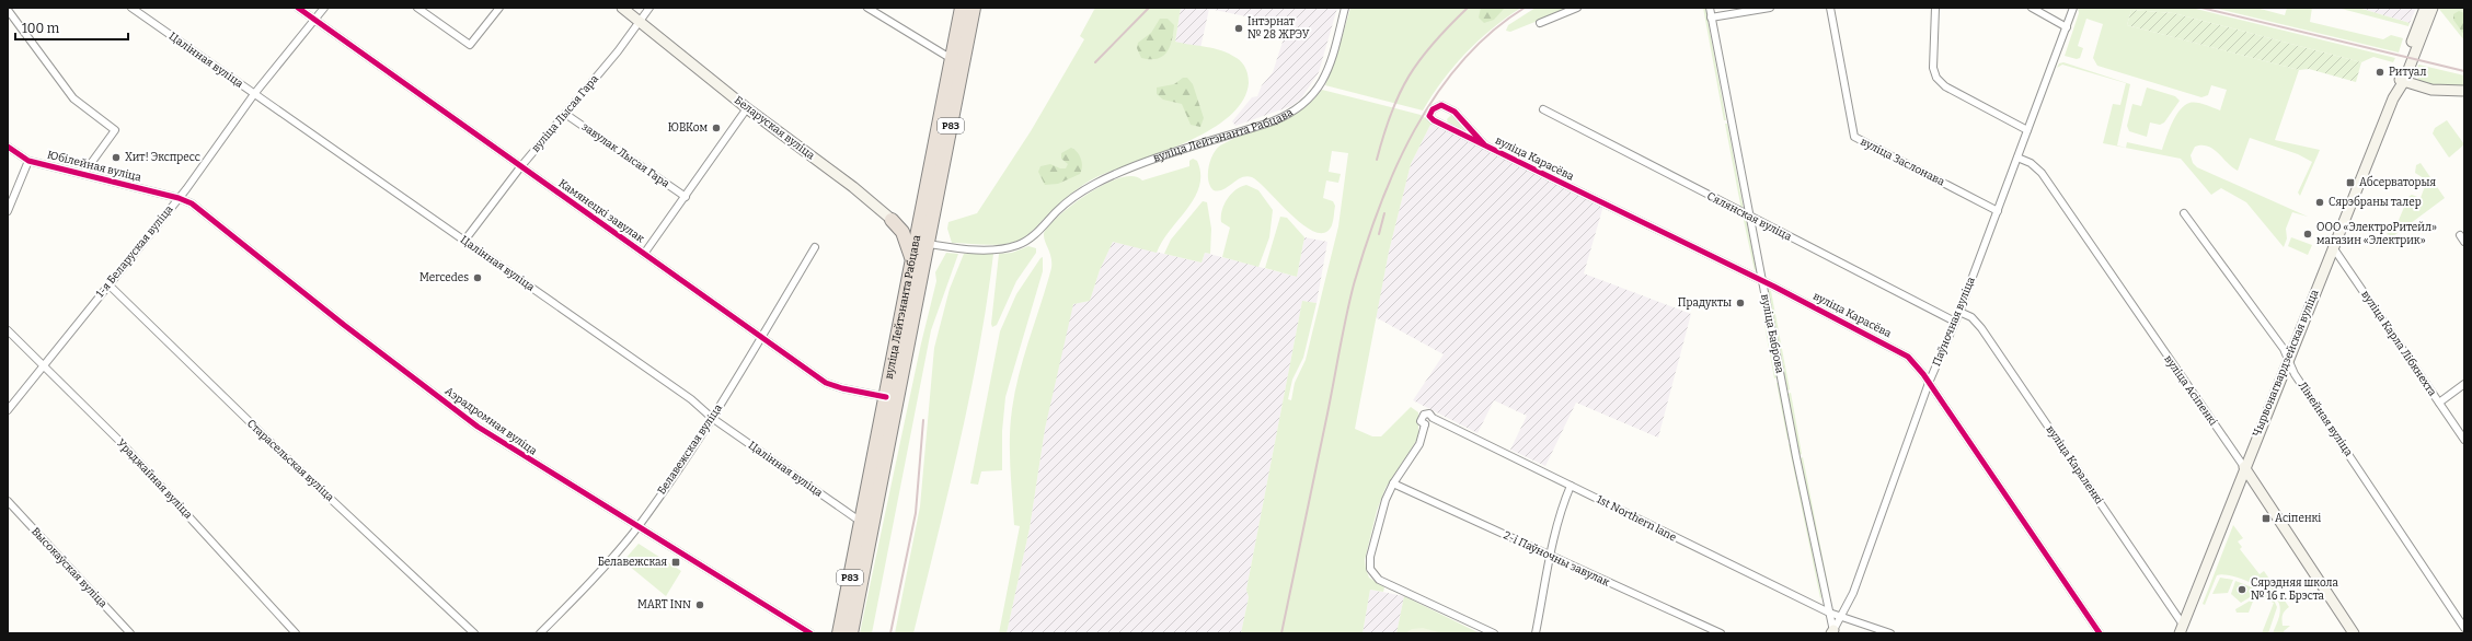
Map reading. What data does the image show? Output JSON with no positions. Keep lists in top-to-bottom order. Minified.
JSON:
{"streets":{"highway":["Р83","вуліца Лейтэнанта Рабцава"],"main road":["Беларуская вуліца","Чырвонагвардзейская вуліца","вуліца Асіпенкі"],"street":["Цалінная вуліца","вуліца Лысая Гара","завулак Лысая Гара","вуліца Карасёва","вуліца Заслонава","Юбілейная вуліца","Камянецкі завулак","Сялянская вуліца","1-я Беларуская вуліца","Паўночная вуліца","вуліца Баброва","вуліца Карла Лібкнехта","Лінейная вуліца","Аэрадромная вуліца","Белавежская вуліца","Старасельская вуліца","вуліца Караленкі","Ураджайная вуліца","1st Northern lane","2-і Паўночны завулак","Высокаўская вуліца"]},"crossings":[["Цалінная вуліца","вуліца Лысая Гара"],["Цалінная вуліца","вуліца Лейтэнанта Рабцава"],["Цалінная вуліца","1-я Беларуская вуліца"],["Цалінная вуліца","Белавежская вуліца"],["вуліца Лысая Гара","Беларуская вуліца"],["вуліца Лысая Гара","завулак Лысая Гара"],["вуліца Лысая Гара","Камянецкі завулак"],["Беларуская вуліца","вуліца Лейтэнанта Рабцава"],["вуліца Лейтэнанта Рабцава","Камянецкі завулак"],["вуліца Карасёва","Паўночная вуліца"],["вуліца Карасёва","вуліца Баброва"],["вуліца Заслонава","Паўночная вуліца"],["Юбілейная вуліца","1-я Беларуская вуліца"],["Юбілейная вуліца","Аэрадромная вуліца"],["Камянецкі завулак","1-я Беларуская вуліца"],["Камянецкі завулак","Белавежская вуліца"],["Сялянская вуліца","Паўночная вуліца"],["Сялянская вуліца","вуліца Баброва"],["1-я Беларуская вуліца","Аэрадромная вуліца"],["1-я Беларуская вуліца","Старасельская вуліца"],["1-я Беларуская вуліца","Ураджайная вуліца"],["Паўночная вуліца","вуліца Баброва"],["Паўночная вуліца","вуліца Асіпенкі"],["Паўночная вуліца","вуліца Караленкі"],["Паўночная вуліца","1st Northern lane"],["вуліца Баброва","1st Northern lane"],["вуліца Карла Лібкнехта","Чырвонагвардзейская вуліца"],["Чырвонагвардзейская вуліца","вуліца Асіпенкі"],["Чырвонагвардзейская вуліца","Лінейная вуліца"],["Чырвонагвардзейская вуліца","вуліца Караленкі"],["Аэрадромная вуліца","Белавежская вуліца"],["1st Northern lane","2-і Паўночны завулак"]],"places":{"other":["Інтэрнат № 28 ЖРЭУ","Ритуал","ЮВКом","Хит! Экспресс","Сярэбраны талер","ООО «ЭлектроРитейл» магазин «Электрик»","Mercedes","Прадукты","Сярэдняя школа № 16 г. Брэста","MART INN"],"transit":["Абсерваторыя","Асіпенкі","Белавежская"]},"scale_bar":"100 m"}
